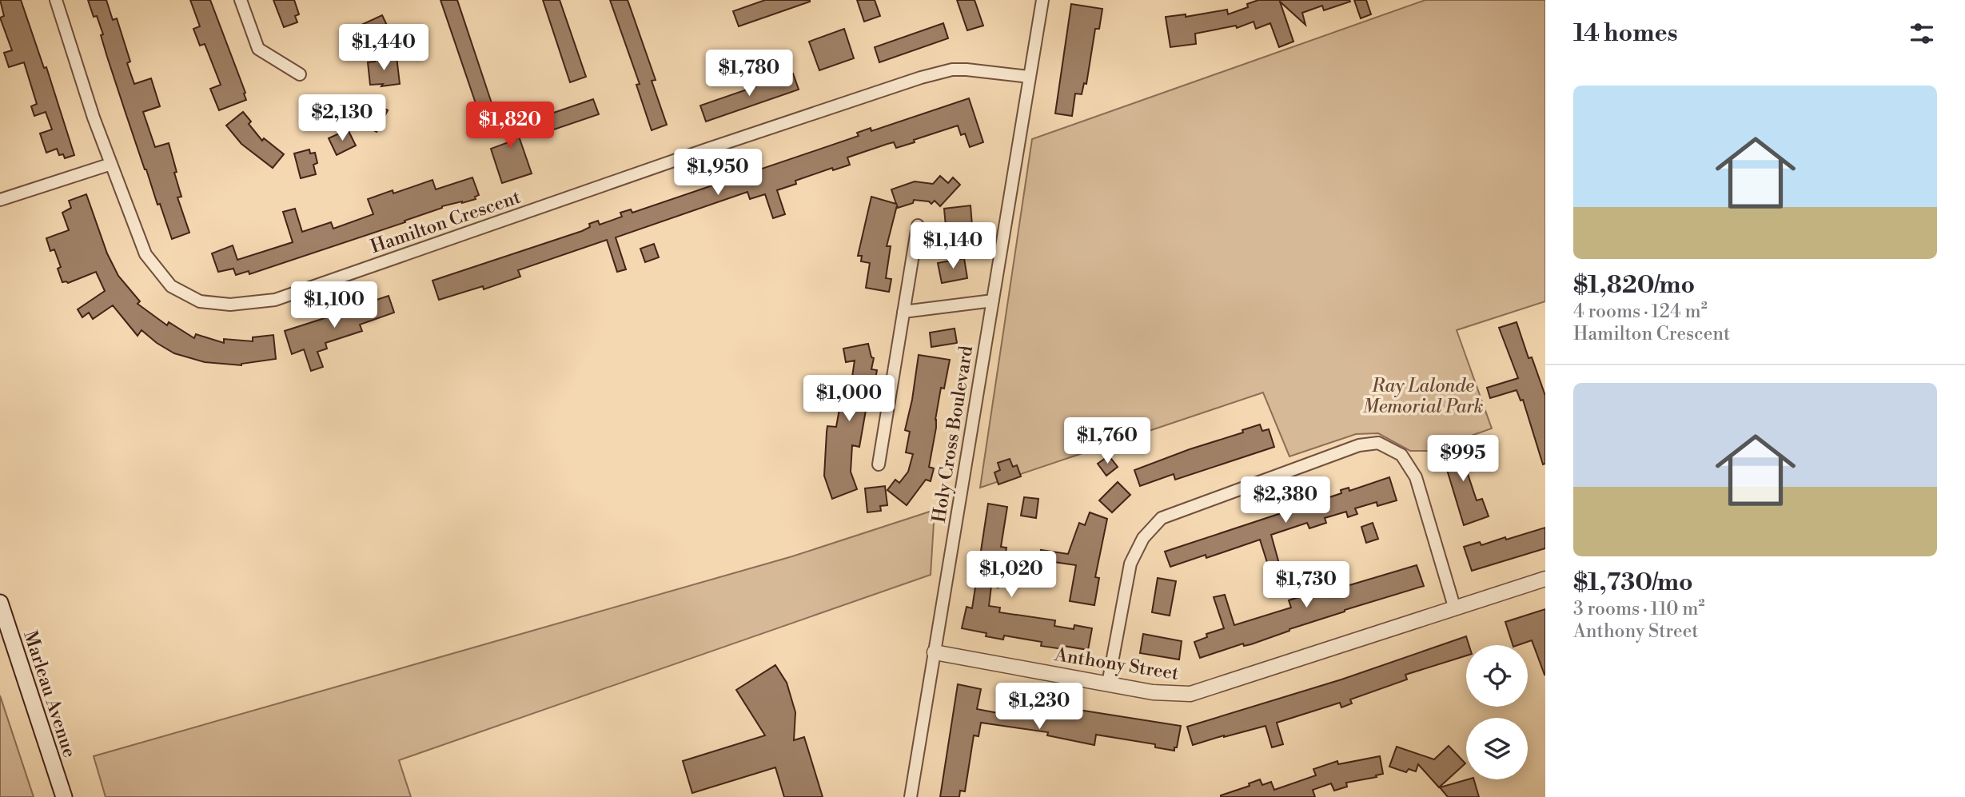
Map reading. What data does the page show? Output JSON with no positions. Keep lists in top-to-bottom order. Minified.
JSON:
{"streets":{"main road":["Marleau Avenue"],"street":["Hamilton Crescent","Holy Cross Boulevard","Anthony Street"]},"crossings":[["Hamilton Crescent","Holy Cross Boulevard"],["Holy Cross Boulevard","Anthony Street"]],"parks":["Ray Lalonde Memorial Park"],"page":{"heading":"14 homes","price":["$1,440","$1,780","$2,130","$1,820","$1,950","$1,140","$1,100","$1,000","$1,760","$995","$2,380","$1,020","$1,730","$1,230"],"list":[{"name":"$1,820/mo","note":"4 rooms · 124 m² · Hamilton Crescent"},{"name":"$1,730/mo","note":"3 rooms · 110 m² · Anthony Street"}]}}
